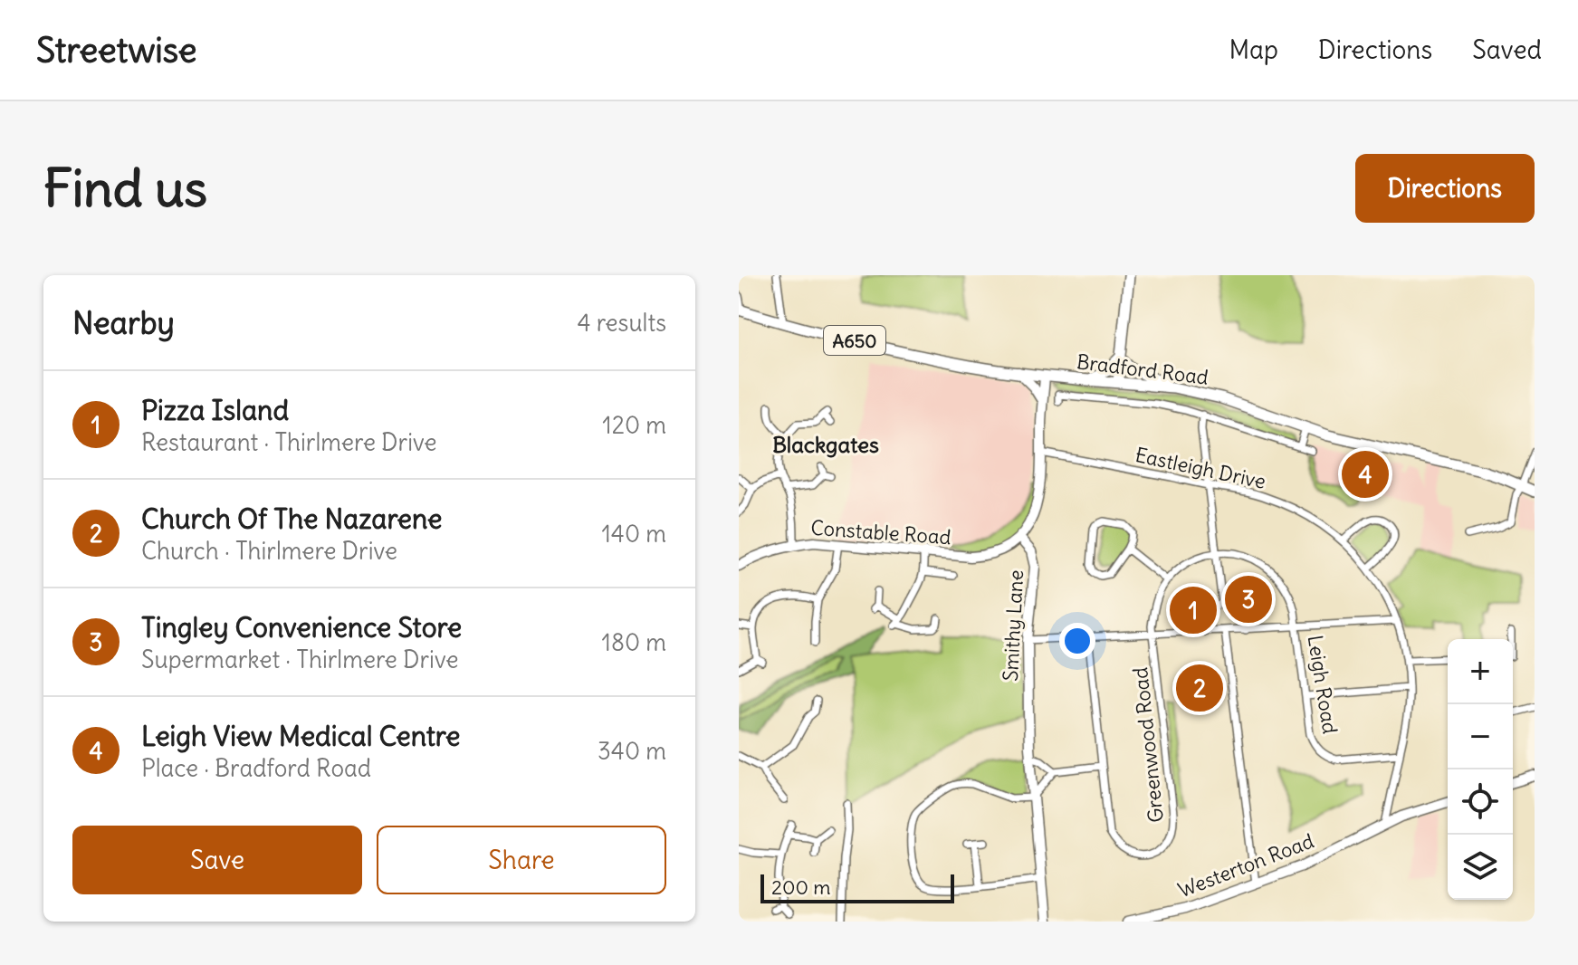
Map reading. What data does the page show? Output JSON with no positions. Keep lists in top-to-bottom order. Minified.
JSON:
{"streets":{"main road":["A650","Bradford Road"],"street":["Eastleigh Drive","Constable Road","Smithy Lane","Leigh Road","Greenwood Road","Westerton Road"]},"crossings":[["Eastleigh Drive","Leigh Road"],["Eastleigh Drive","Westerton Road"],["Constable Road","Smithy Lane"]],"districts":["Blackgates"],"scale_bar":"200 m","page":{"header":"Streetwise","nav":["Map","Directions","Saved"],"buttons":["Directions",["Save","Share"]],"title":"Find us","heading":["Nearby","4 results"],"list":[{"mark":"1","name":"Pizza Island","note":"Restaurant · Thirlmere Drive","value":"120 m"},{"mark":"2","name":"Church Of The Nazarene","note":"Church · Thirlmere Drive","value":"140 m"},{"mark":"3","name":"Tingley Convenience Store","note":"Supermarket · Thirlmere Drive","value":"180 m"},{"mark":"4","name":"Leigh View Medical Centre","note":"Place · Bradford Road","value":"340 m"}],"pins":["4","3","1","2"],"map_buttons":["+","−"],"scale":"200 m"}}
